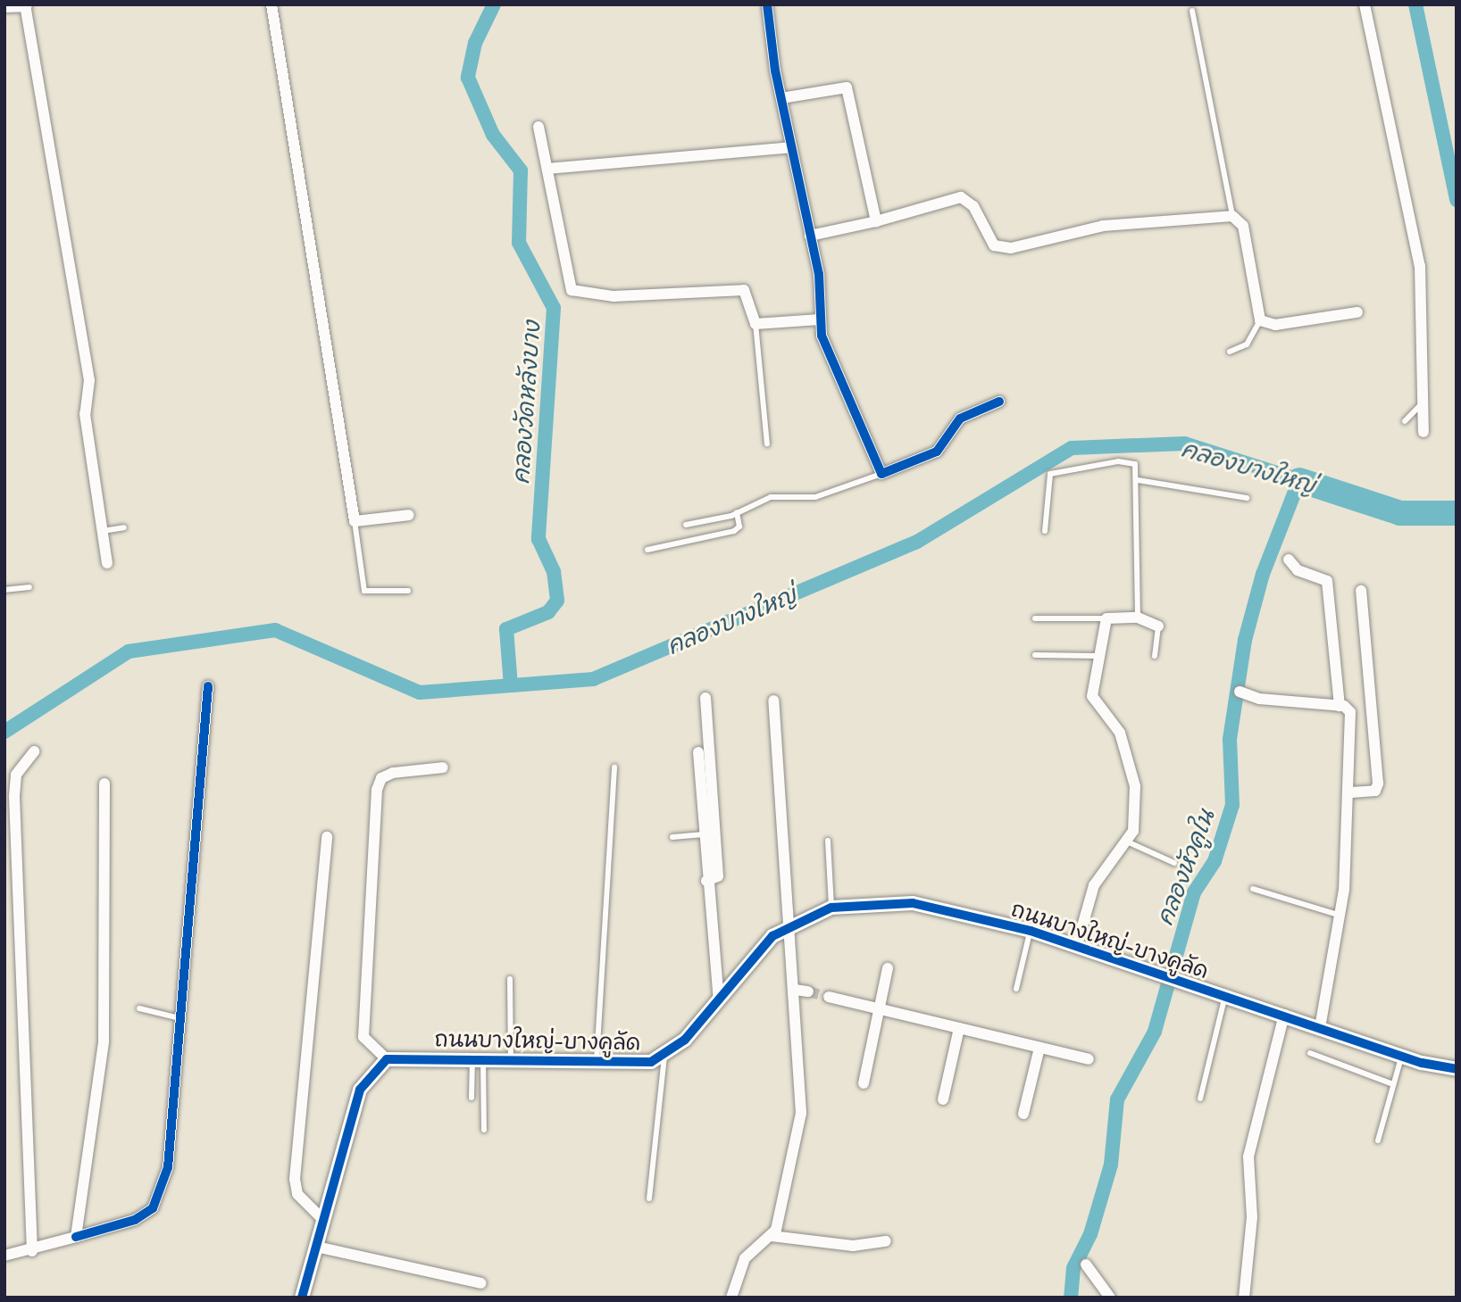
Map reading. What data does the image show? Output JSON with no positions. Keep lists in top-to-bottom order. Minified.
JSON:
{"streets":{"street":["ถนนบางใหญ่-บางคูลัด"]},"water":["คลองวัดหลังบาง","คลองบางใหญ่","คลองหัวคูใน"]}
